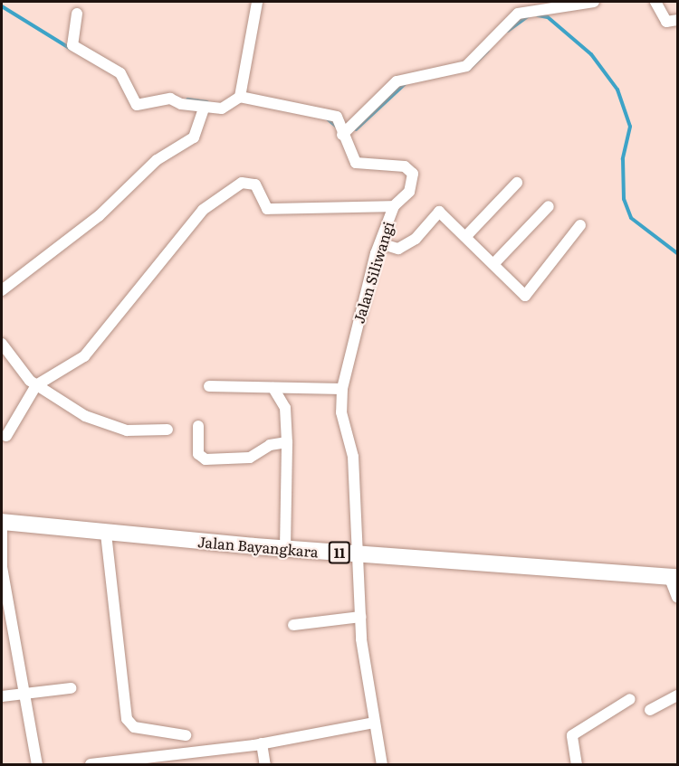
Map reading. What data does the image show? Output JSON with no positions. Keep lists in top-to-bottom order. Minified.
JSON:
{"streets":{"highway":["Jalan Bayangkara","11"],"street":["Jalan Siliwangi"]},"crossings":[["Jalan Siliwangi","Jalan Bayangkara"]]}
